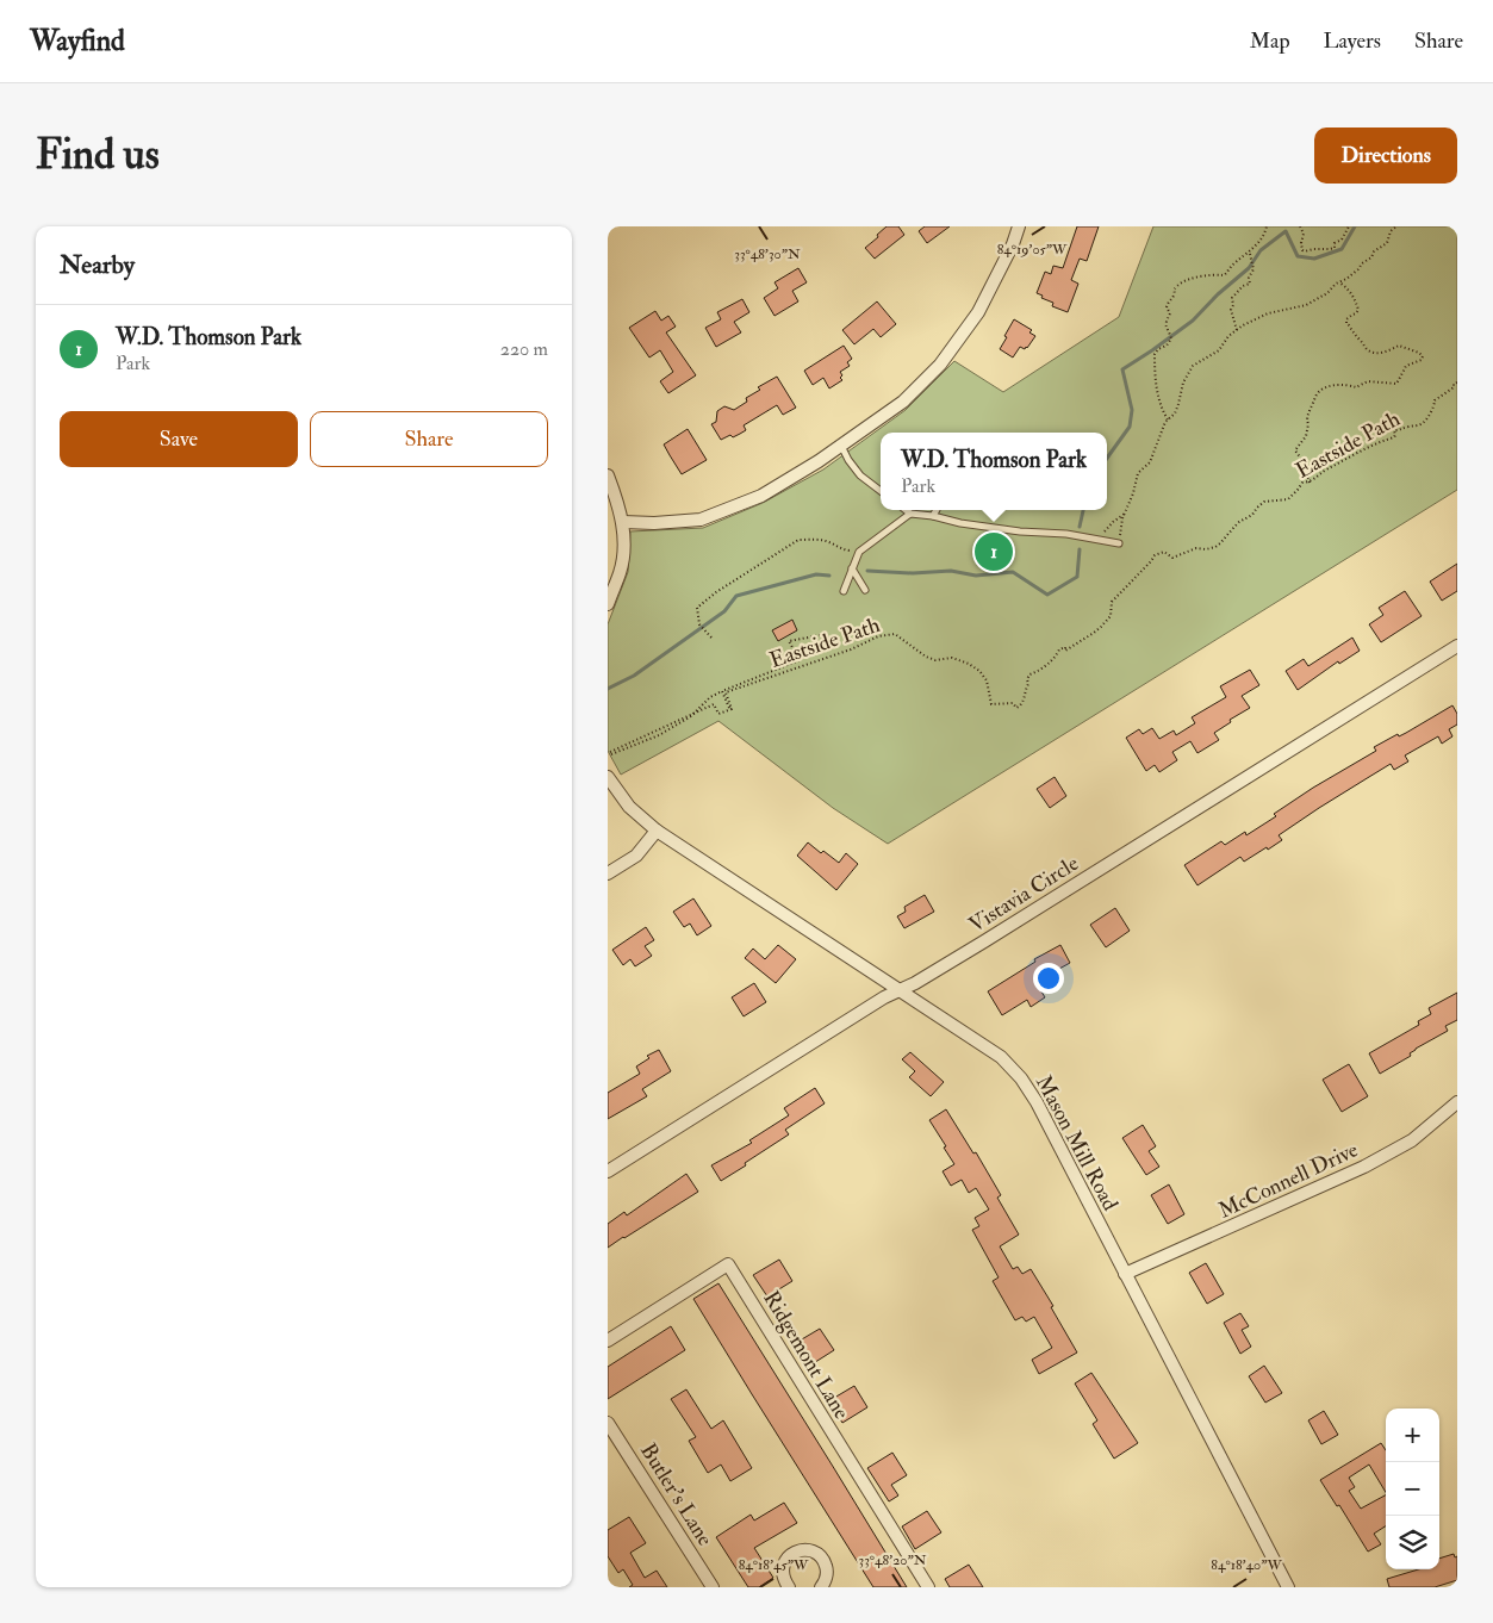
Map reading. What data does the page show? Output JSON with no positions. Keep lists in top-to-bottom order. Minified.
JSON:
{"streets":{"street":["Vistavia Circle","Mason Mill Road","McConnell Drive","Ridgemont Lane","Butler's Lane"],"path":["Eastside Path"]},"crossings":[["Vistavia Circle","Mason Mill Road"],["Mason Mill Road","McConnell Drive"]],"page":{"header":"Wayfind","nav":["Map","Layers","Share"],"buttons":["Directions",["Save","Share"]],"title":"Find us","heading":"Nearby","list":[{"mark":"1","name":"W.D. Thomson Park","note":"Park","value":"220 m"}],"popup":["W.D. Thomson Park","Park"],"pins":"1","map_buttons":["+","−"]},"coordinates":["84°19'05\"W","33°48'30\"N","33°48'20\"N","84°18'45\"W","84°18'40\"W"]}
